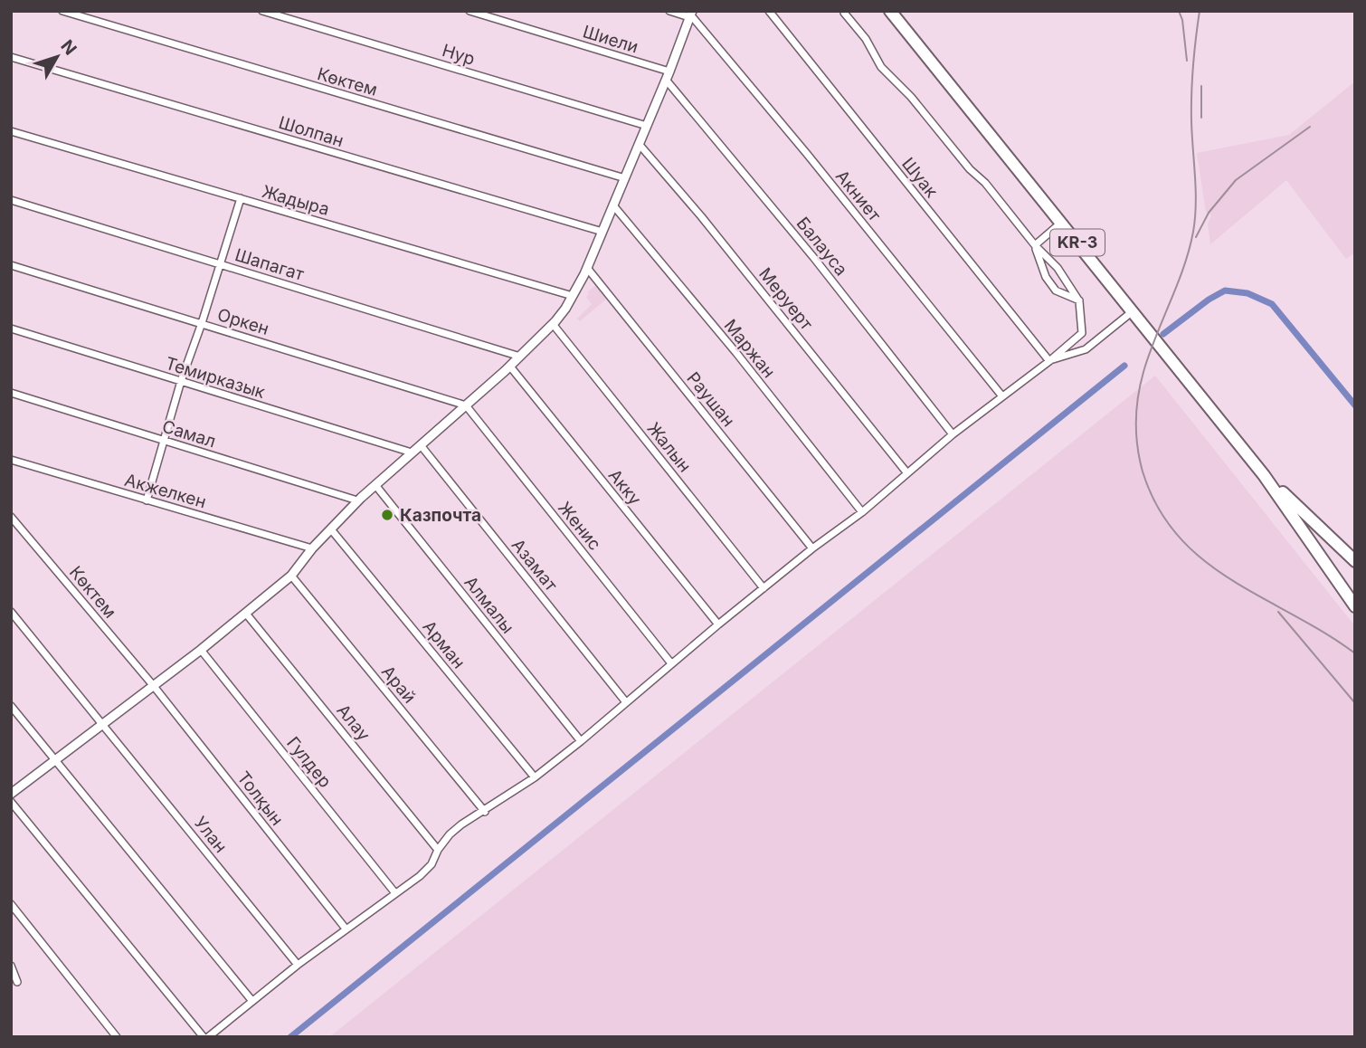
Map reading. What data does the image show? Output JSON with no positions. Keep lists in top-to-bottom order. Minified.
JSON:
{"streets":{"main road":["KR-3"],"street":["Шиели","Нур","Көктем","Шолпан","Шуак","Акниет","Жадыра","Балауса","Шапагат","Меруерт","Оркен","Маржан","Темирказык","Раушан","Самал","Жалын","Акку","Акжелкен","Женис","Азамат","Алмалы","Арман","Арай","Алау","Гулдер","Толқын","Улан"]},"crossings":[["Шиели","Балауса"],["Көктем","Толқын"],["Оркен","Женис"]],"places":["Казпочта"],"north":"top right"}
